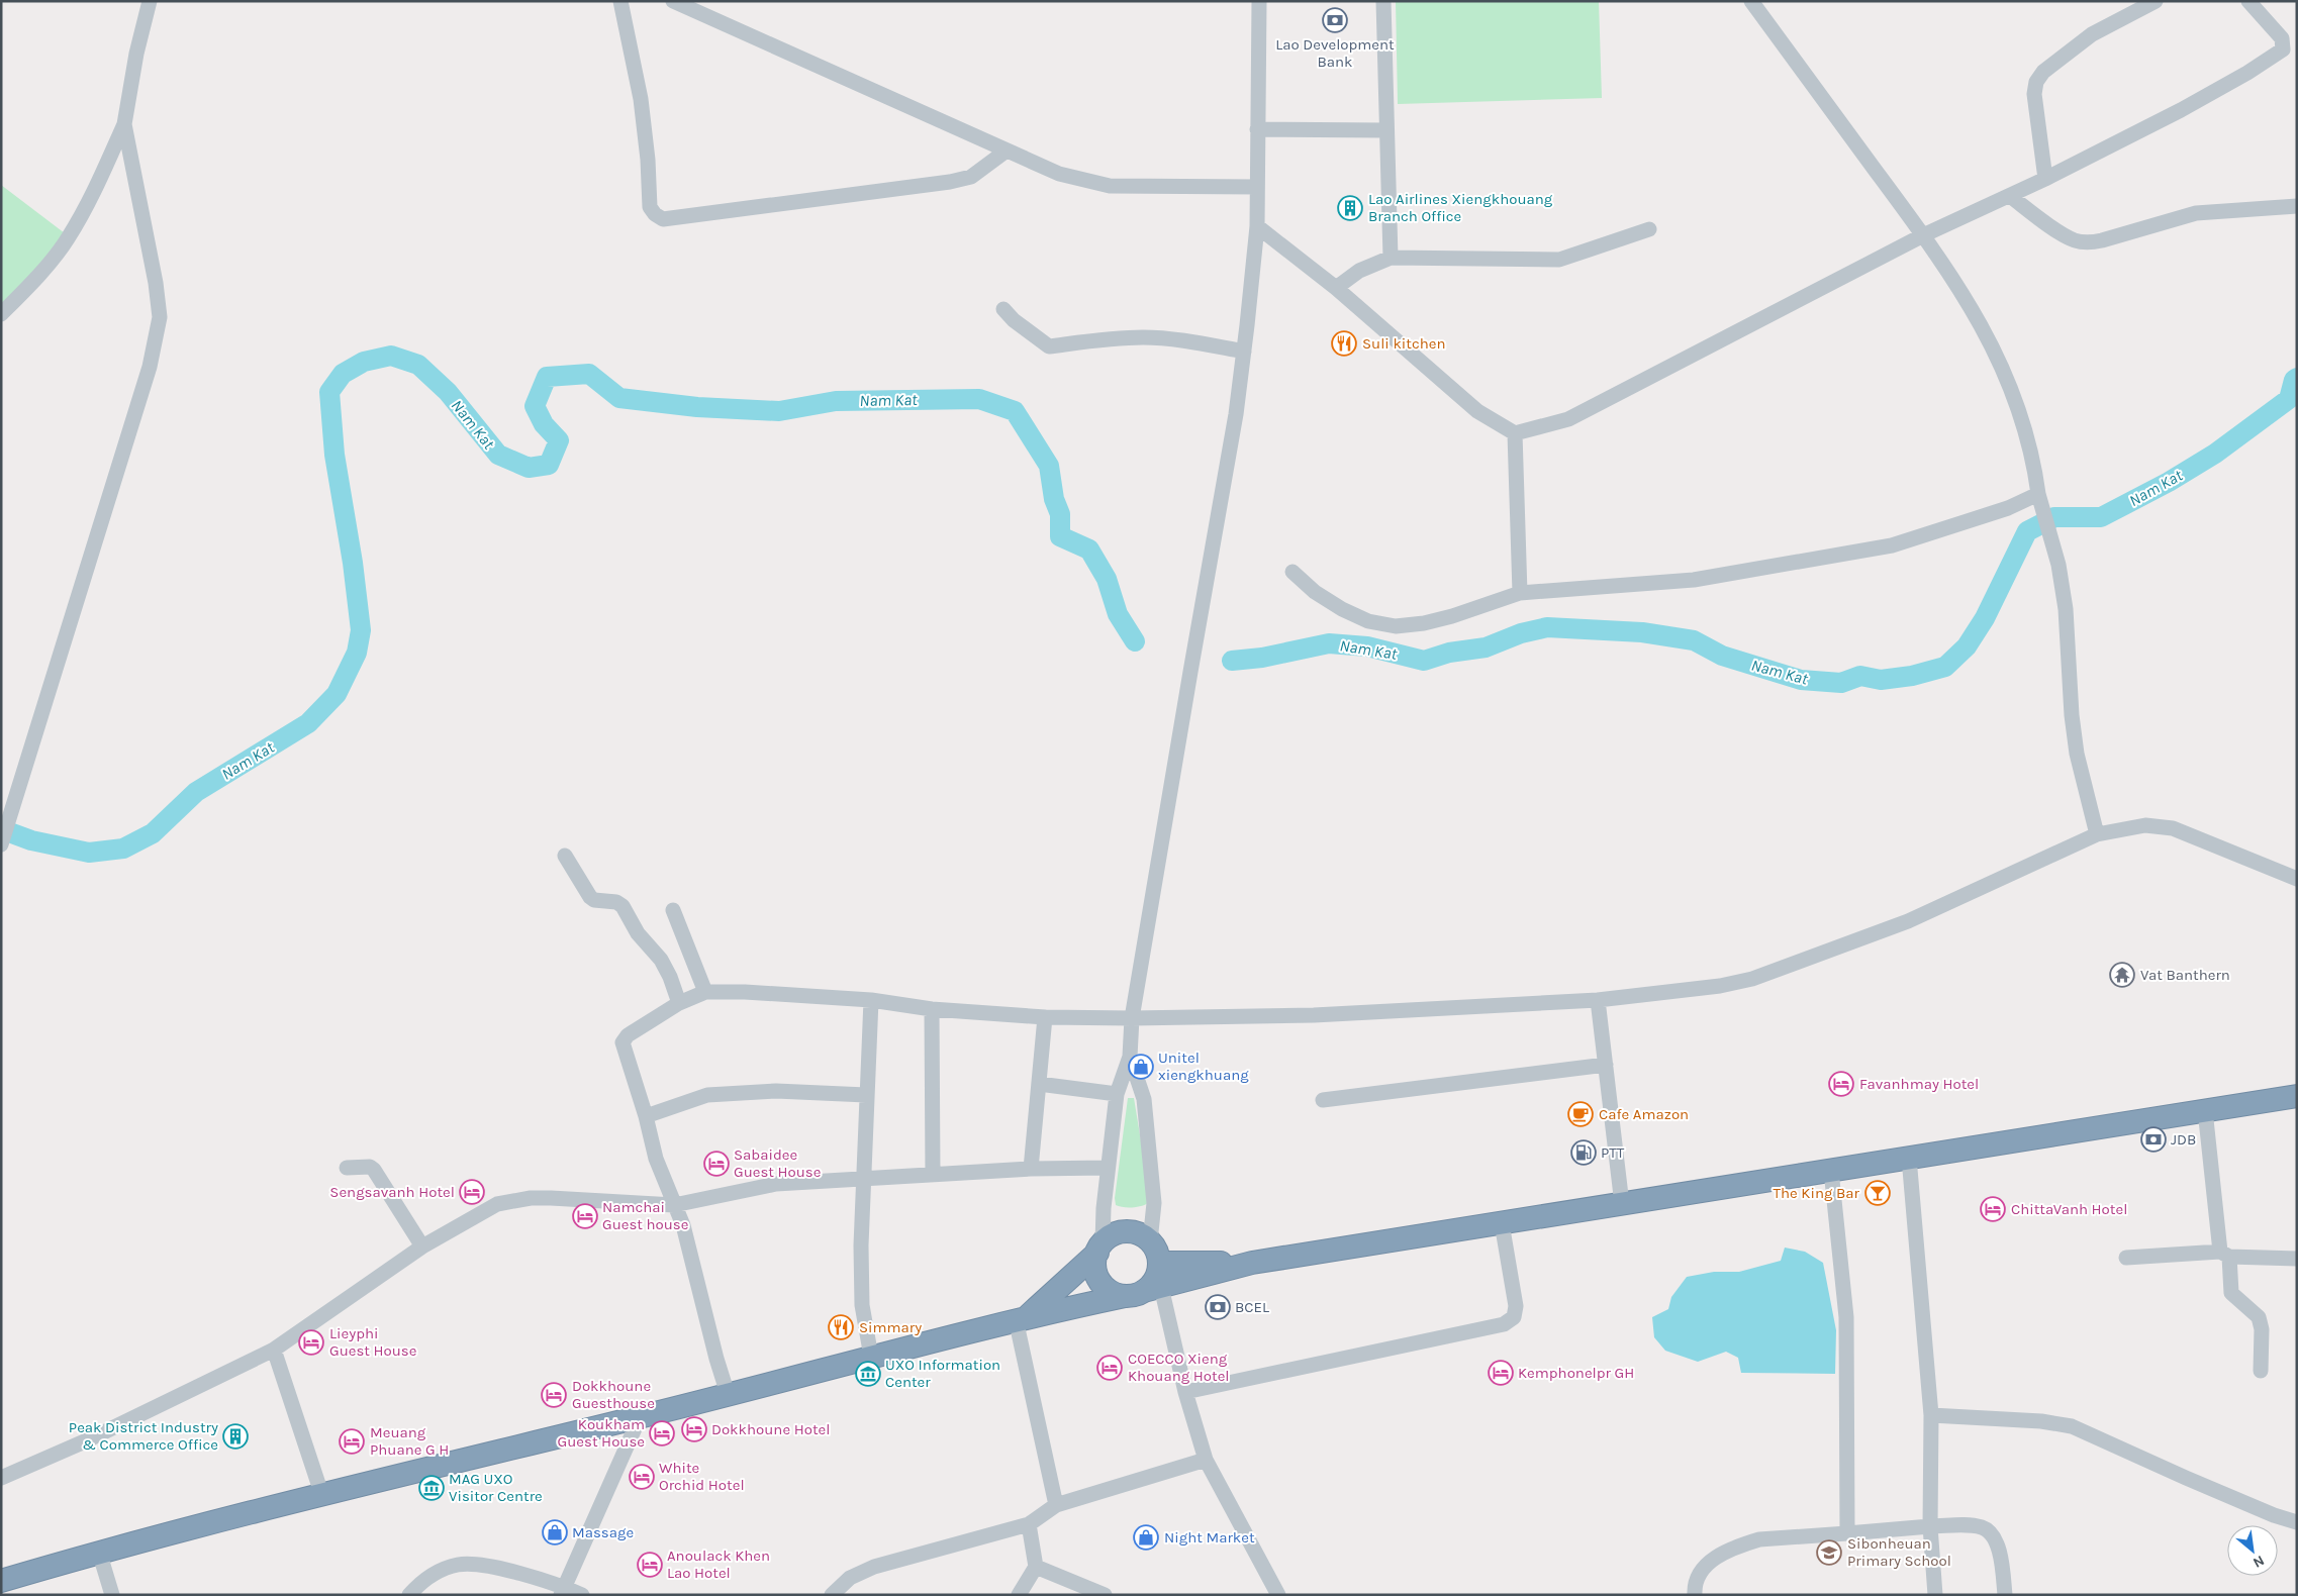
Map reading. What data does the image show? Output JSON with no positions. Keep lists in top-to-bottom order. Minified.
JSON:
{"water":["Nam Kat"],"places":{"bank":["Lao Development Bank","JDB","BCEL"],"building":["Lao Airlines Xiengkhouang Branch Office","Peak District Industry & Commerce Office"],"restaurant":["Suli kitchen","Simmary"],"temple":["Vat Banthern"],"shop":["Unitel xiengkhuang","Massage","Night Market"],"hotel":["Favanhmay Hotel","Sabaidee Guest House","Sengsavanh Hotel","ChittaVanh Hotel","Namchai Guest house","Lieyphi Guest House","COECCO Xieng Khouang Hotel","Kemphonelpr GH","Dokkhoune Guesthouse","Dokkhoune Hotel","Koukham Guest House","Meuang Phuane G H","White Orchid Hotel","Anoulack Khen Lao Hotel"],"cafe":["Cafe Amazon"],"fuel station":["PTT"],"bar":["The King Bar"],"museum":["UXO Information Center","MAG UXO Visitor Centre"],"school or university":["Sibonheuan Primary School"]},"north":"bottom right"}
